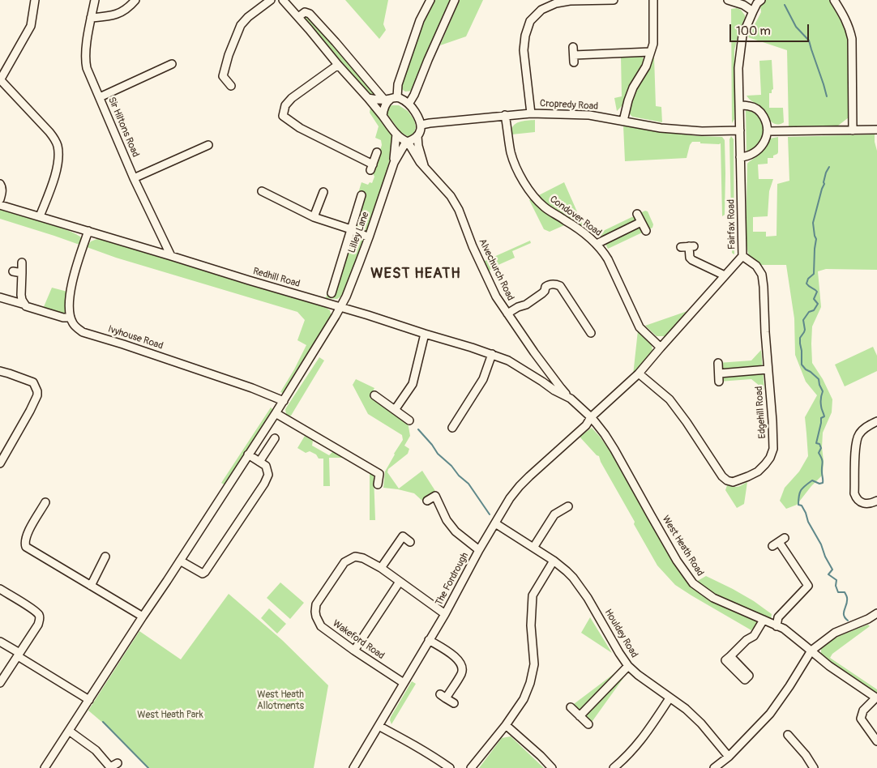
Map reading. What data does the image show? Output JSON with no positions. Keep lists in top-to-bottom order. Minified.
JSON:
{"streets":{"street":["Cropredy Road","Sir Hiltons Road","Condover Road","Fairfax Road","Lilley Lane","Alvechurch Road","Redhill Road","Ivyhouse Road","Edgehill Road","West Heath Road","The Fordrough","Houldey Road","Wakeford Road"]},"crossings":[["Cropredy Road","Condover Road"],["Cropredy Road","Fairfax Road"],["Sir Hiltons Road","Redhill Road"],["Condover Road","Fairfax Road"],["Fairfax Road","Redhill Road"],["Fairfax Road","Edgehill Road"],["Fairfax Road","West Heath Road"],["Fairfax Road","The Fordrough"],["Lilley Lane","Alvechurch Road"],["Lilley Lane","Redhill Road"],["Lilley Lane","Ivyhouse Road"],["Alvechurch Road","Redhill Road"],["Redhill Road","West Heath Road"],["Redhill Road","The Fordrough"],["West Heath Road","The Fordrough"],["The Fordrough","Houldey Road"],["The Fordrough","Wakeford Road"]],"districts":["WEST HEATH"],"parks":["West Heath Allotments","West Heath Park"],"scale_bar":"100 m"}
